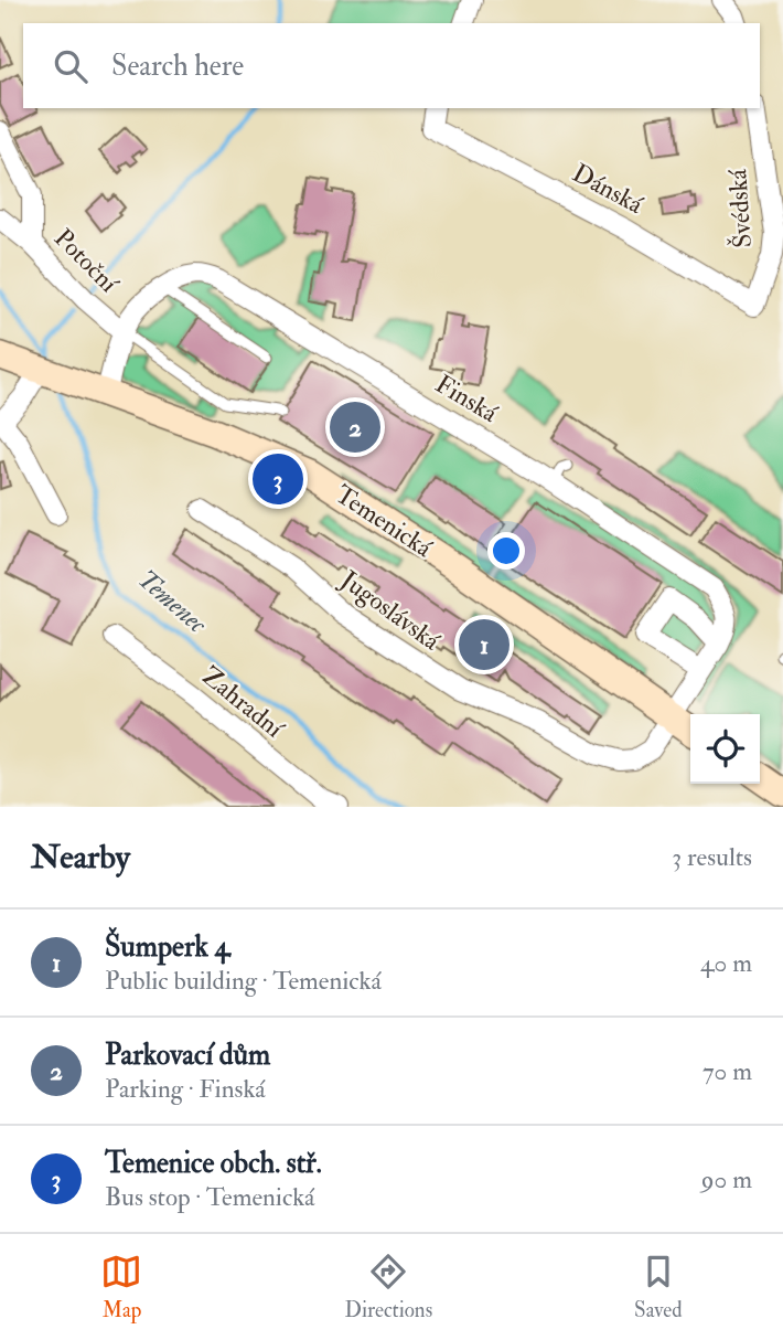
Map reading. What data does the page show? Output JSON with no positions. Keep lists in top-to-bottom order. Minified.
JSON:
{"streets":{"street":["Dánská","Švédská","Potoční","Finská","Temenická","Jugoslávská","Zahradní"]},"crossings":[["Dánská","Švédská"],["Potoční","Finská"],["Finská","Temenická"],["Finská","Jugoslávská"],["Temenická","Jugoslávská"]],"water":["Temenec"],"page":{"search":"Search here","pins":["2","3","1"],"heading":["Nearby","3 results"],"list":[{"mark":"1","name":"Šumperk 4","note":"Public building · Temenická","value":"40 m"},{"mark":"2","name":"Parkovací dům","note":"Parking · Finská","value":"70 m"},{"mark":"3","name":"Temenice obch. stř.","note":"Bus stop · Temenická","value":"90 m"}],"nav":["Map","Directions","Saved"]}}
